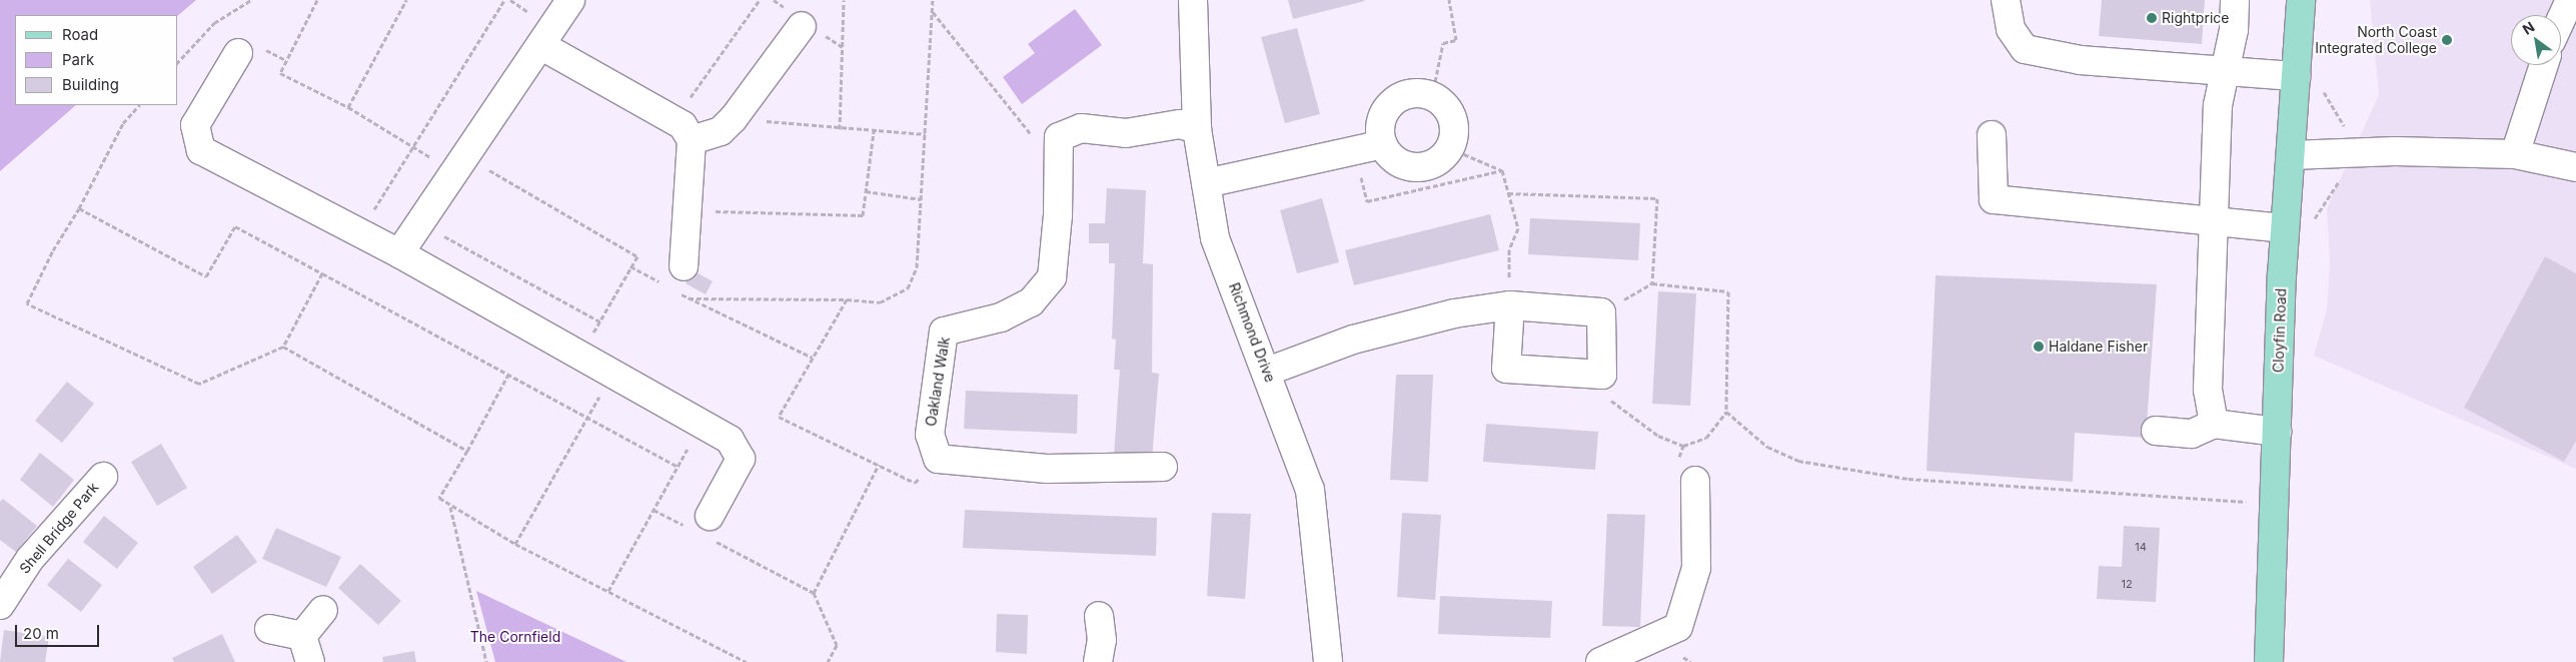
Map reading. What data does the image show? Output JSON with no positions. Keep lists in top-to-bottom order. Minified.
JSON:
{"streets":{"main road":["Cloyfin Road"],"street":["Richmond Drive","Oakland Walk","Shell Bridge Park"]},"crossings":[["Richmond Drive","Oakland Walk"]],"parks":["The Cornfield"],"places":["Rightprice","North Coast Integrated College","Haldane Fisher"],"house_numbers":["14","12"],"legend":["Road","Park","Building"],"scale_bar":"20 m","north":"top left"}
